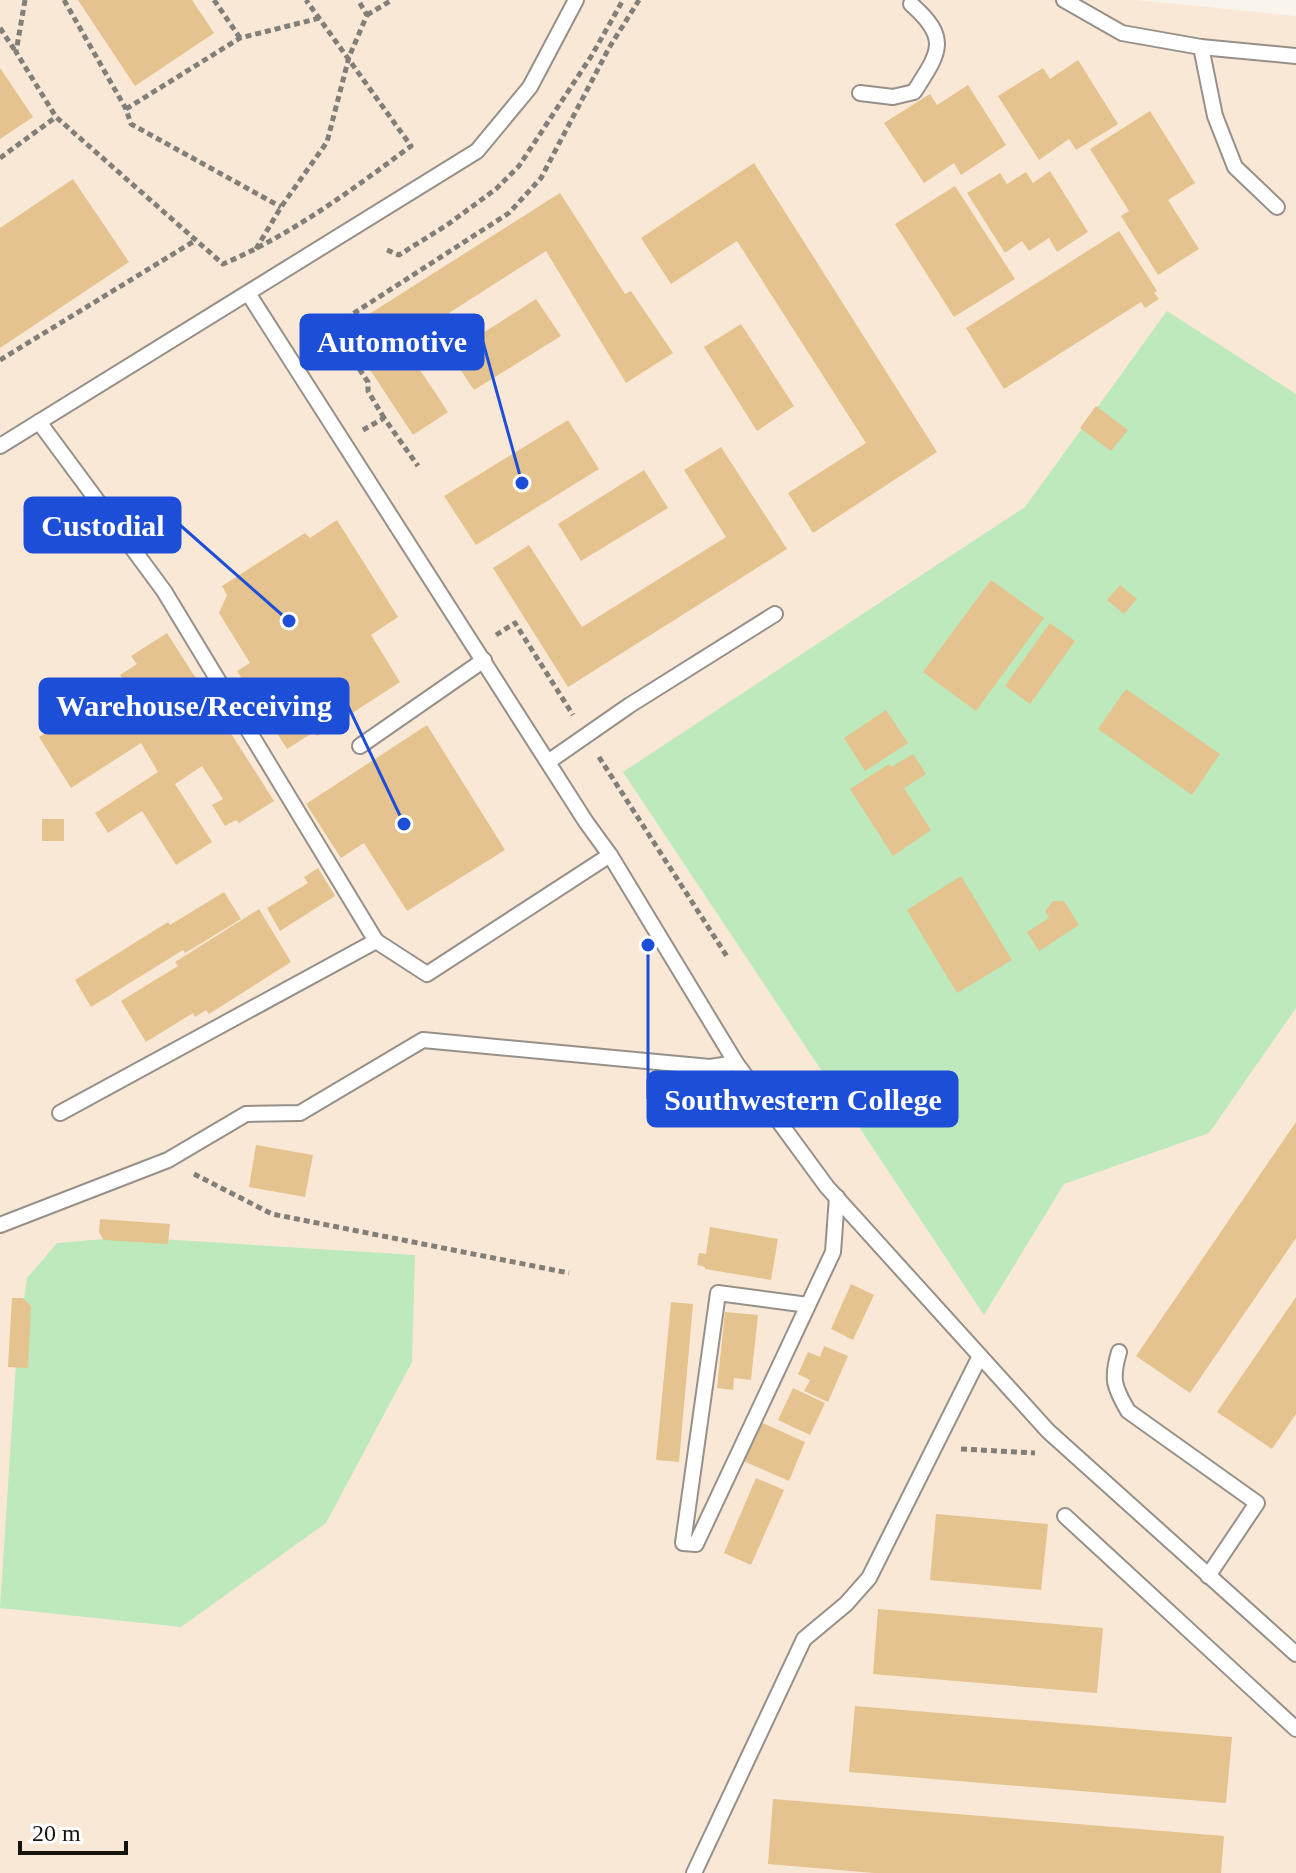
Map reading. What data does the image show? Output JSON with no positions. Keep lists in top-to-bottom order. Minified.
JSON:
{"places":["Automotive","Custodial","Warehouse/Receiving","Southwestern College"],"scale_bar":"20 m"}
